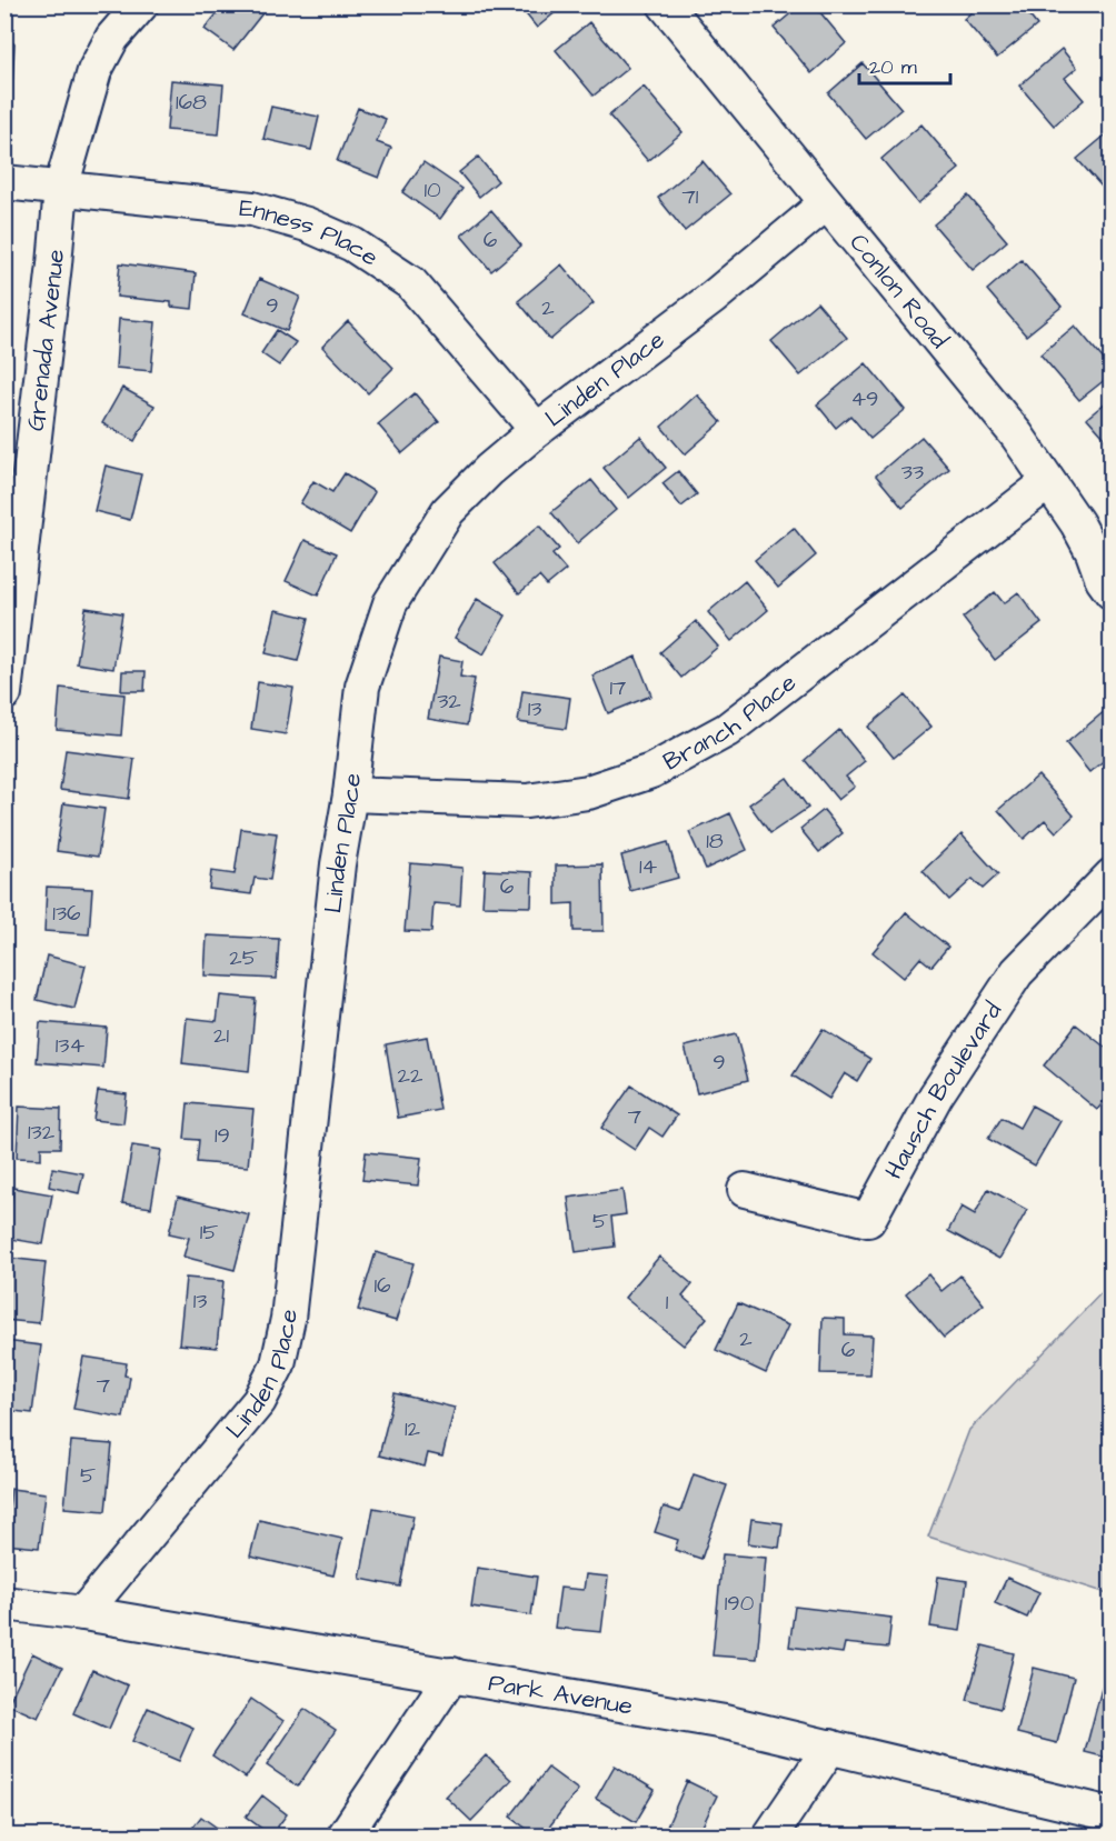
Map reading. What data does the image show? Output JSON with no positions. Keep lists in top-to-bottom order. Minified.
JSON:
{"streets":{"street":["Enness Place","Conlon Road","Grenada Avenue","Linden Place","Branch Place","Hausch Boulevard","Park Avenue"]},"crossings":[["Enness Place","Grenada Avenue"],["Enness Place","Linden Place"],["Conlon Road","Linden Place"],["Conlon Road","Branch Place"],["Linden Place","Branch Place"],["Linden Place","Park Avenue"]],"house_numbers":["168","10","71","6","9","2","49","33","17","32","13","18","14","6","136","25","21","134","9","22","7","132","19","5","15","16","13","1","2","6","7","12","5","190"],"scale_bar":"20 m"}
